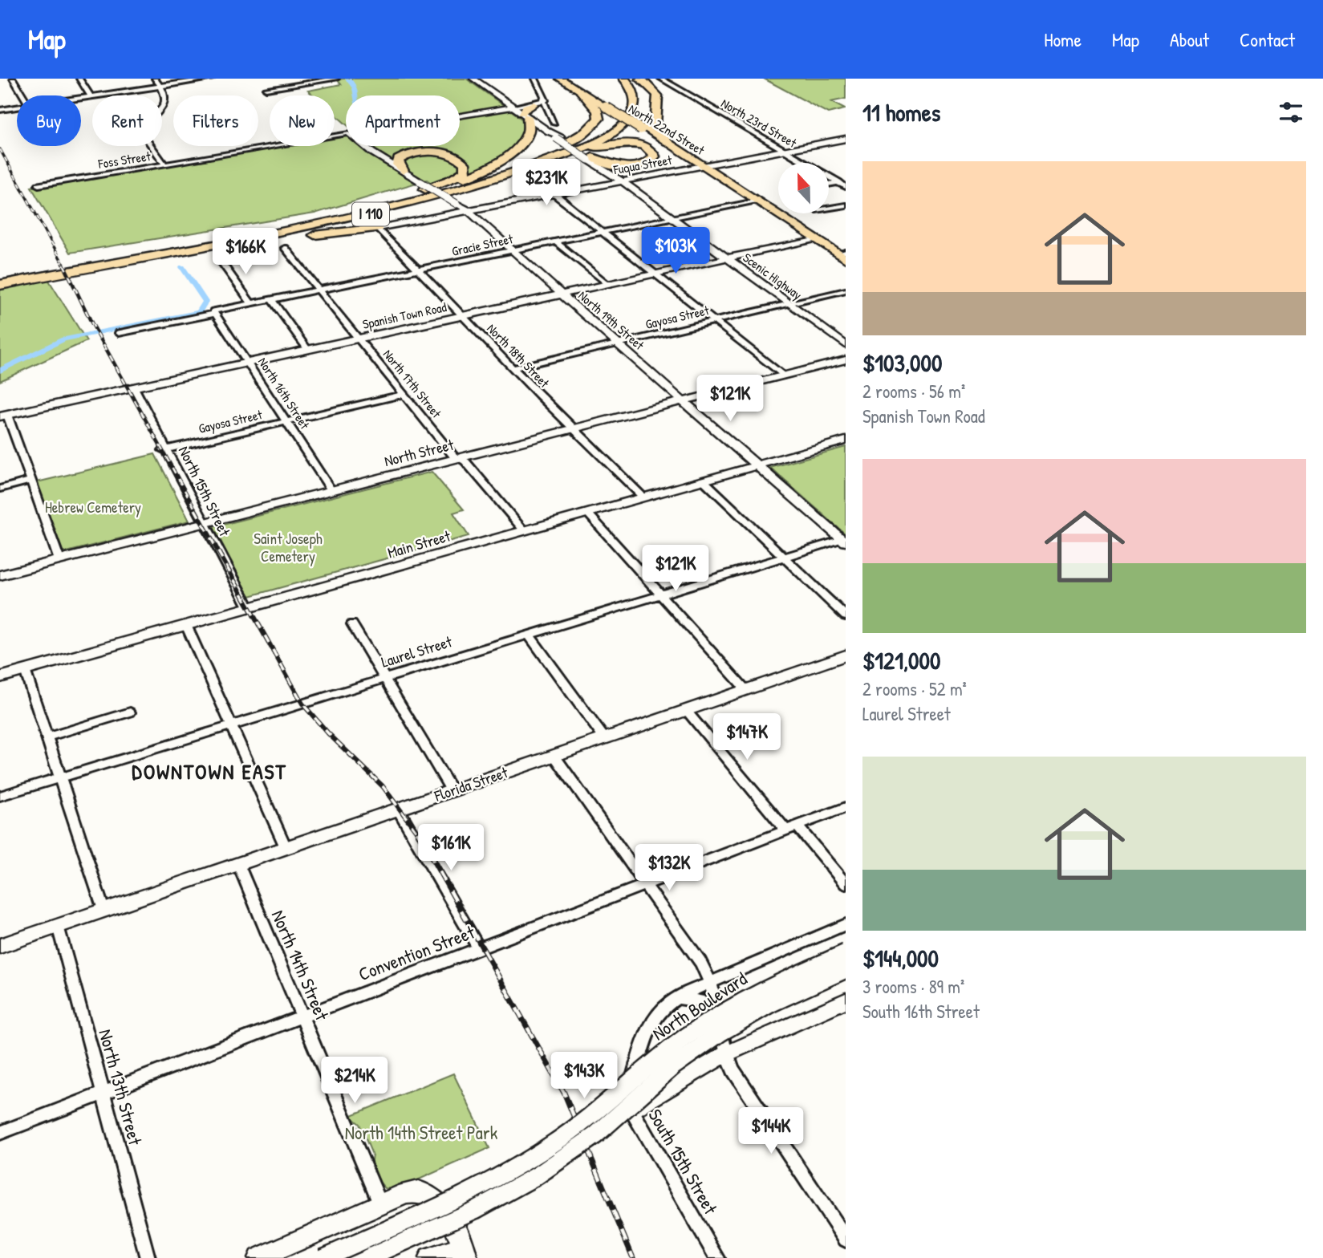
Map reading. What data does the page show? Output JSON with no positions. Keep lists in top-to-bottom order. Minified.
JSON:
{"streets":{"highway":["I 110"],"main road":["North 22nd Street","Florida Street"],"street":["North 23rd Street","Foss Street","Fuqua Street","Gracie Street","Scenic Highway","Spanish Town Road","Gayosa Street","North 19th Street","North 18th Street","North 17th Street","North 16th Street","North Street","North 15th Street","Main Street","Laurel Street","Convention Street","North 14th Street","North Boulevard","North 13th Street","South 15th Street"]},"crossings":[["North 23rd Street","Fuqua Street"],["North 22nd Street","Fuqua Street"],["North 22nd Street","Gracie Street"],["North 22nd Street","Spanish Town Road"],["Foss Street","Scenic Highway"],["Fuqua Street","Scenic Highway"],["Fuqua Street","North 19th Street"],["Fuqua Street","North 18th Street"],["Gracie Street","Scenic Highway"],["Gracie Street","North 19th Street"],["Gracie Street","North 18th Street"],["Gracie Street","North 17th Street"],["Gracie Street","North 16th Street"],["Scenic Highway","Spanish Town Road"],["Scenic Highway","Gayosa Street"],["Spanish Town Road","North 19th Street"],["Spanish Town Road","North 18th Street"],["Spanish Town Road","North 17th Street"],["Spanish Town Road","North 16th Street"],["Spanish Town Road","North 15th Street"],["Gayosa Street","North 19th Street"],["Gayosa Street","North 18th Street"],["Gayosa Street","North 17th Street"],["Gayosa Street","North 16th Street"],["Gayosa Street","North 15th Street"],["North 19th Street","North Street"],["North 19th Street","Main Street"],["North 19th Street","Laurel Street"],["North 18th Street","North Street"],["North 18th Street","Main Street"],["North 17th Street","North Street"],["North 17th Street","Main Street"],["North 16th Street","North Street"],["North Street","North 15th Street"],["North 15th Street","Main Street"],["Florida Street","North 14th Street"],["Florida Street","North 13th Street"],["Convention Street","North 14th Street"],["Convention Street","North 13th Street"],["North Boulevard","South 15th Street"]],"districts":["DOWNTOWN EAST"],"parks":["Hebrew Cemetery","Saint Joseph Cemetery","North 14th Street Park"],"north":"top","page":{"header":"Map","nav":["Home","Map","About","Contact"],"heading":"11 homes","chip":["Buy","Rent","Filters","New","Apartment"],"list":[{"name":"$103,000","note":"2 rooms · 56 m² · Spanish Town Road"},{"name":"$121,000","note":"2 rooms · 52 m² · Laurel Street"},{"name":"$144,000","note":"3 rooms · 89 m² · South 16th Street"}],"price":["$231K","$103K","$166K","$121K","$121K","$147K","$161K","$132K","$143K","$214K","$144K"]}}
